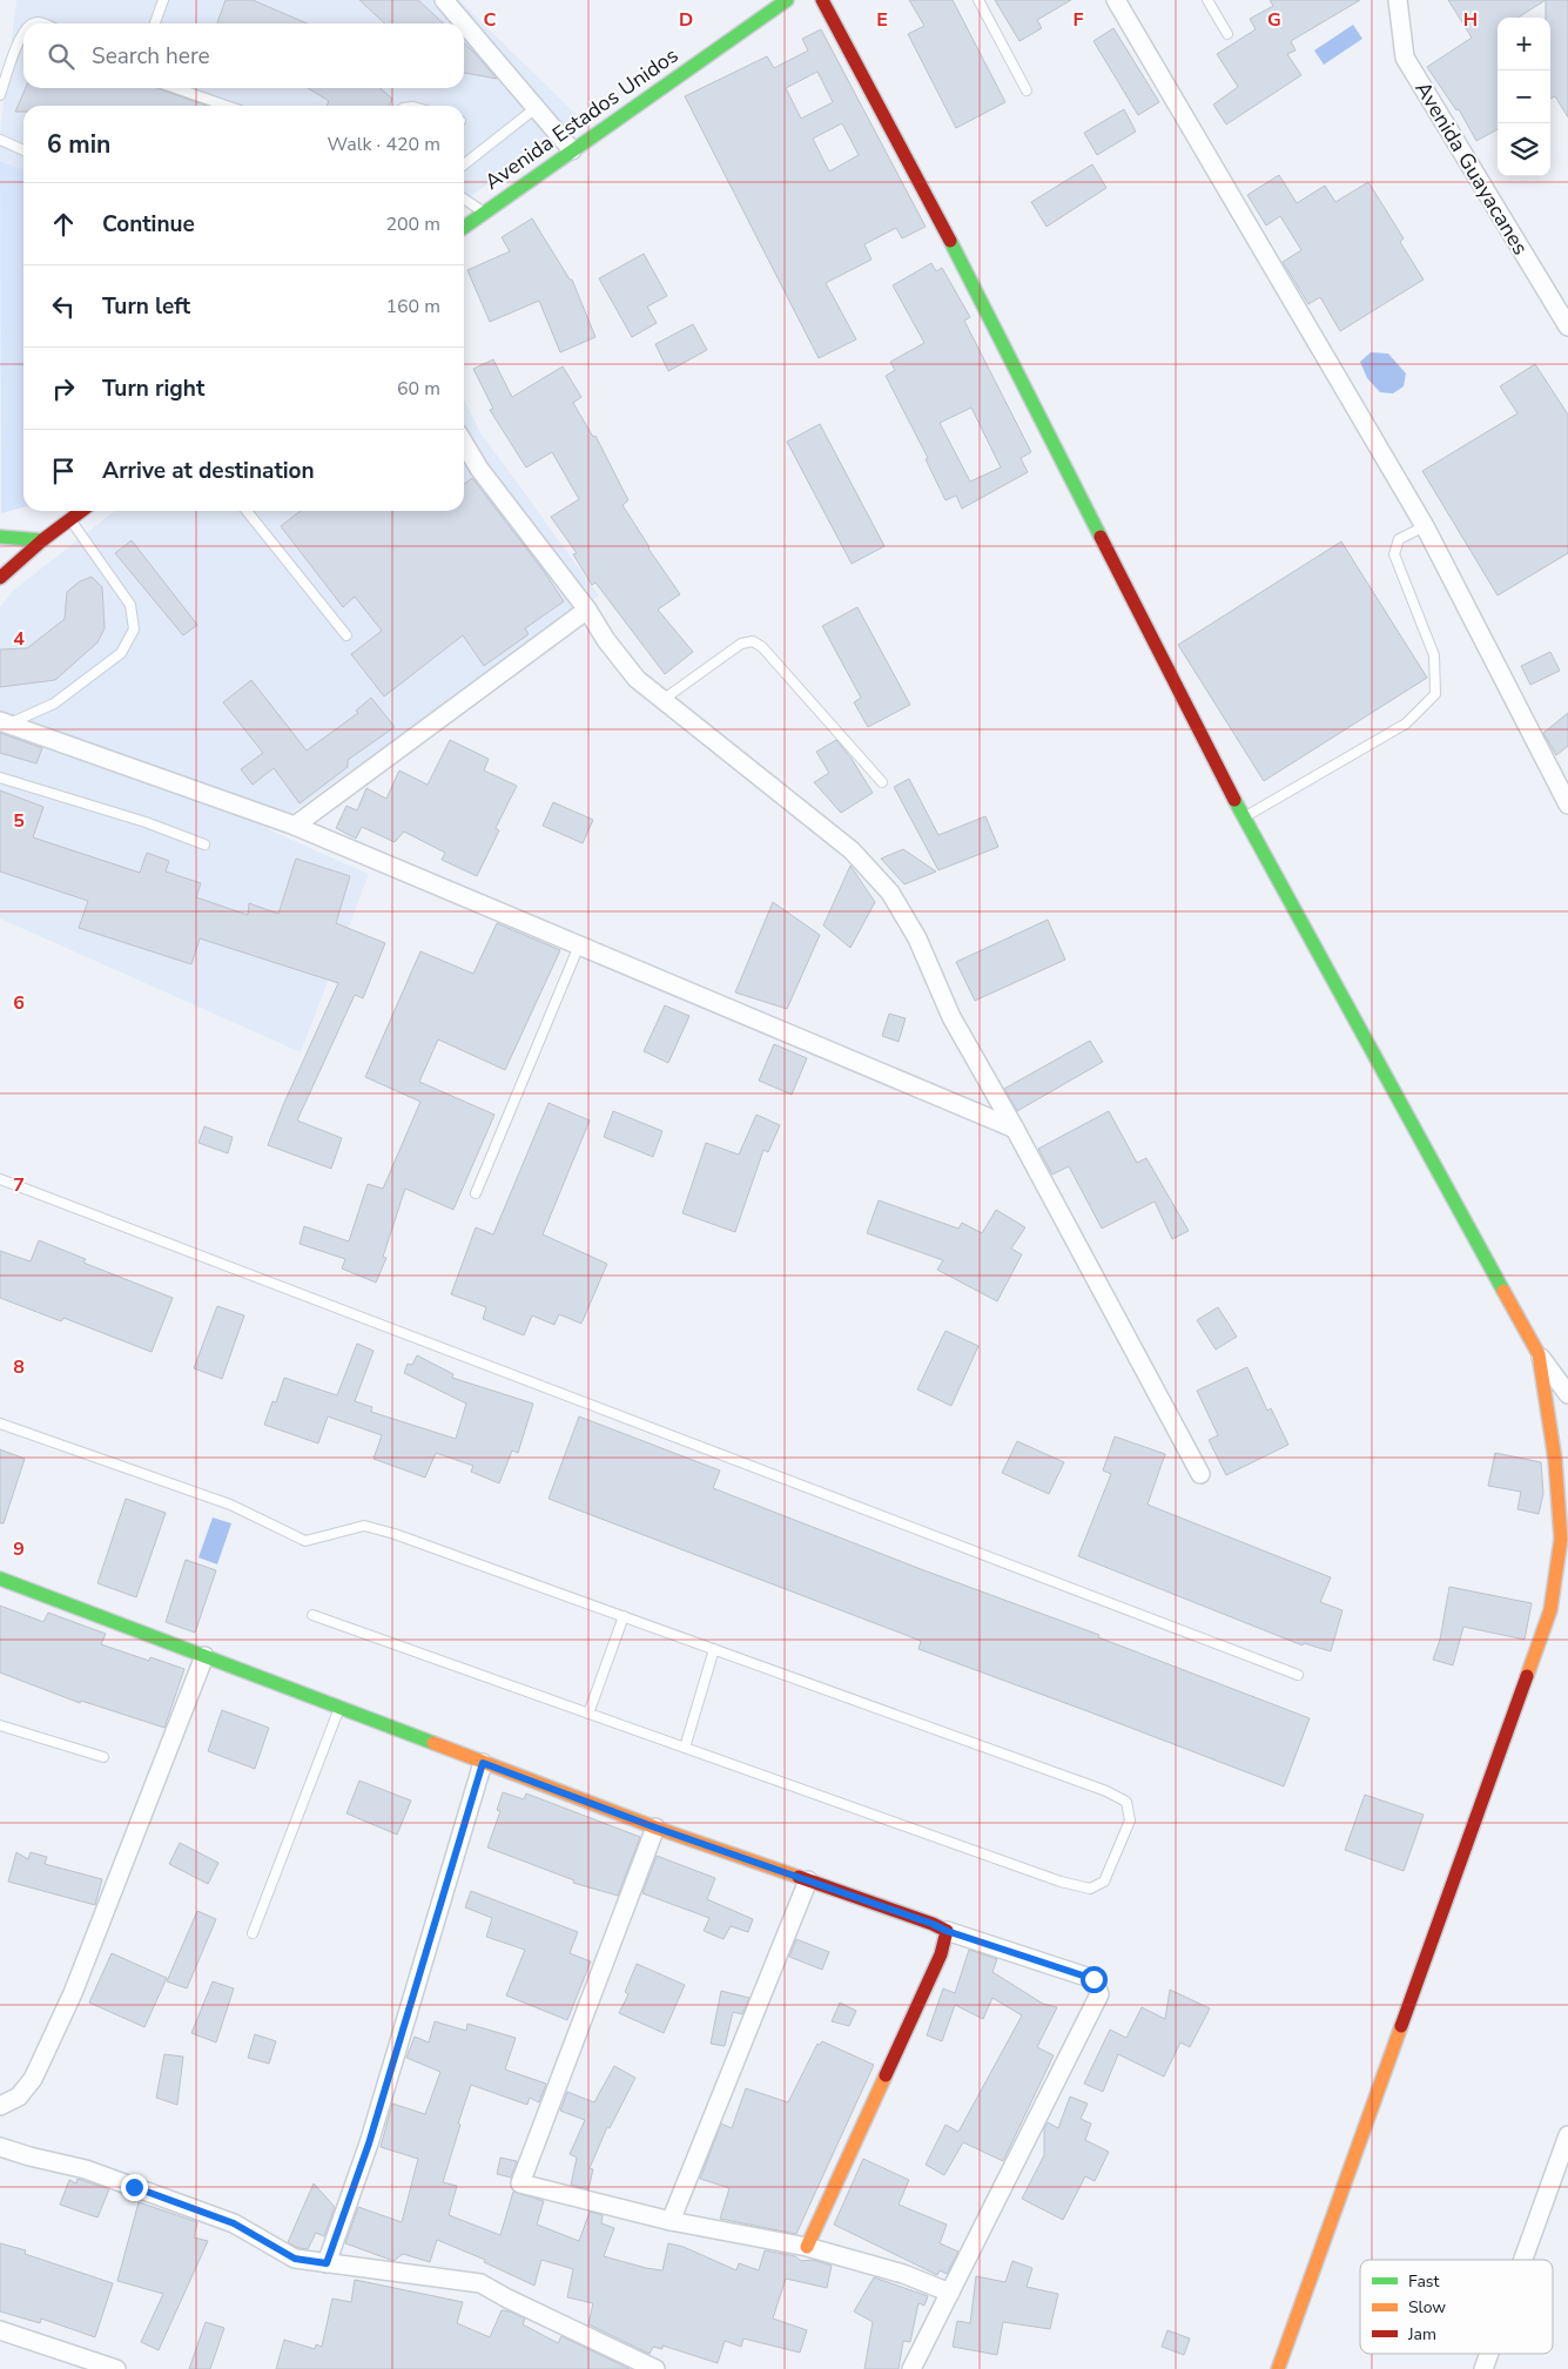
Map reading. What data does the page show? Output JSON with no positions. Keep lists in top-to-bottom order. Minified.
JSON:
{"streets":{"main road":["Avenida Estados Unidos"],"street":["Avenida Guayacanes"]},"legend":["Fast","Slow","Jam"],"page":{"map_buttons":["+","−"],"search":"Search here","heading":["6 min","Walk · 420 m"],"list":[["Continue","200 m"],["Turn left","160 m"],["Turn right","60 m"],"Arrive at destination"]},"grid":{"columns":["C","D","E","F","G","H"],"rows":["4","5","6","7","8","9"]}}
